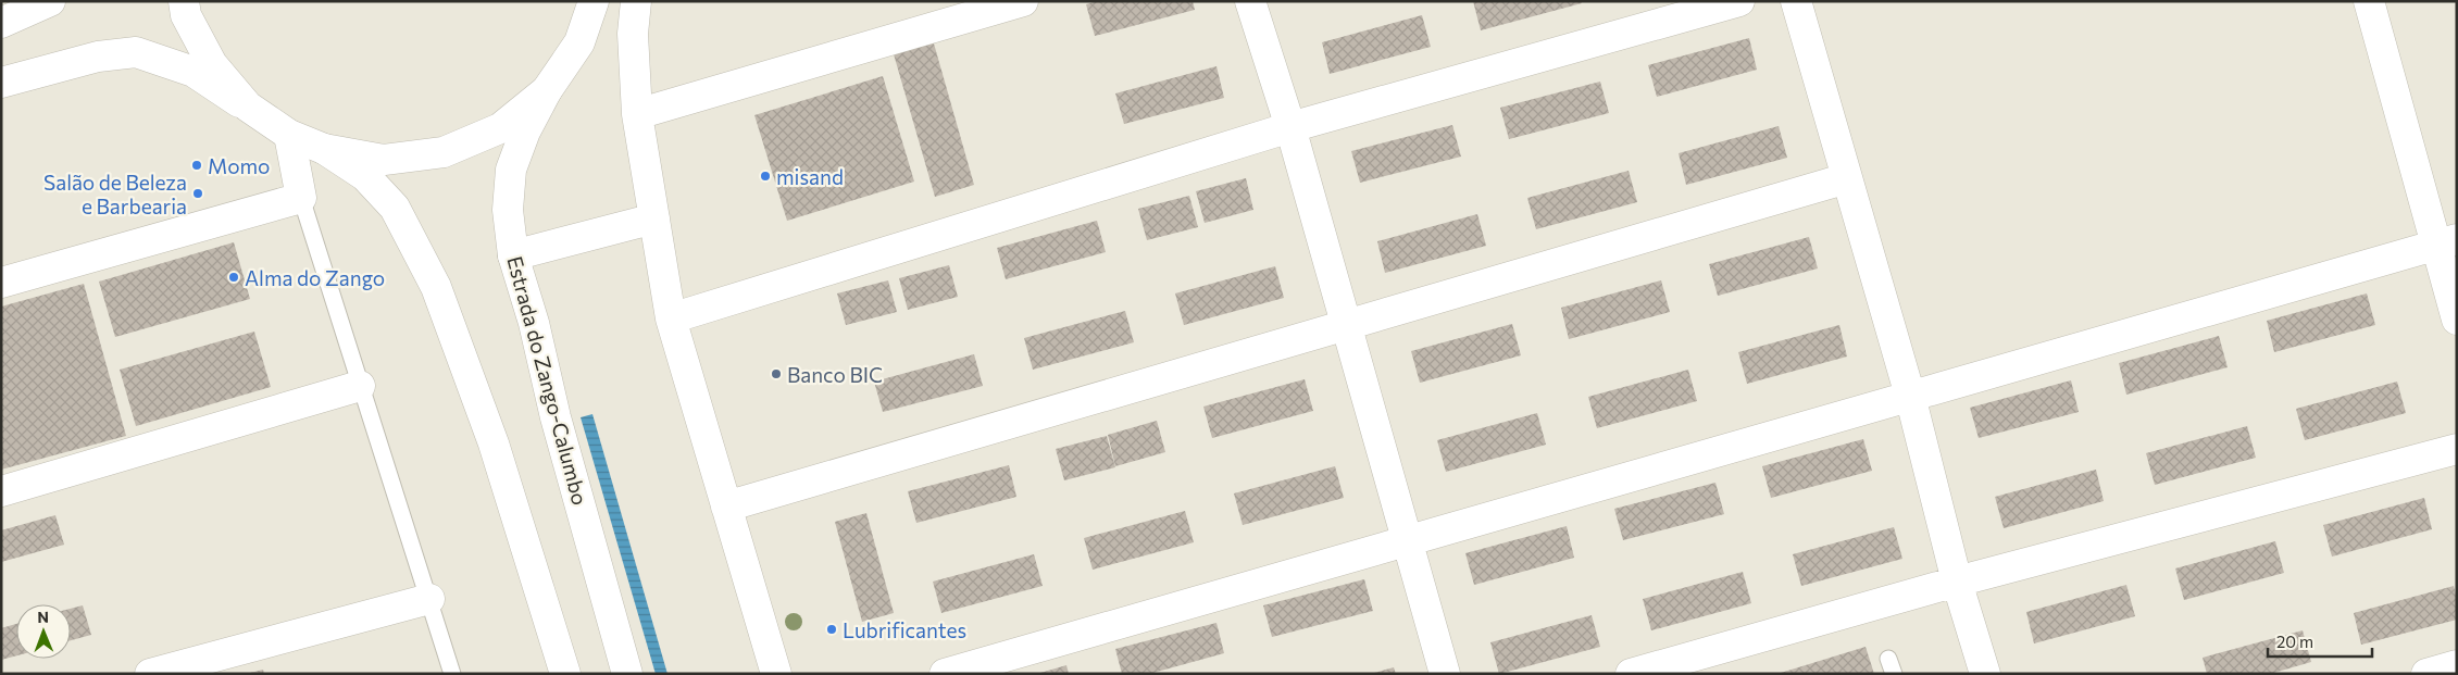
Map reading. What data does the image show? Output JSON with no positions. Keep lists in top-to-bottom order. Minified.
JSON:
{"streets":{"street":["Estrada do Zango-Calumbo"]},"places":["Momo","misand","Salão de Beleza e Barbearia","Alma do Zango","Banco BIC","Lubrificantes"],"scale_bar":"20 m","north":"top"}
